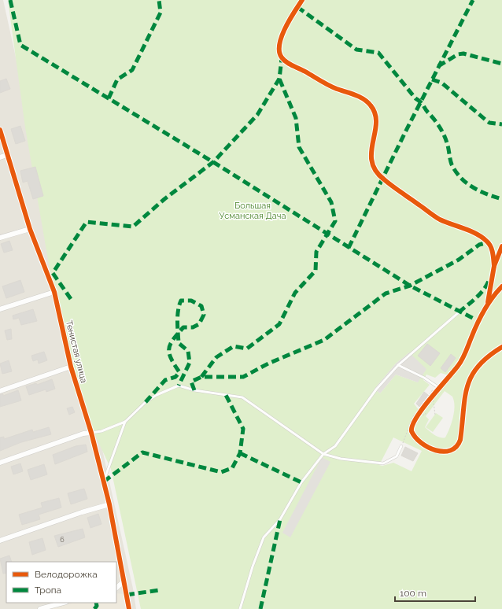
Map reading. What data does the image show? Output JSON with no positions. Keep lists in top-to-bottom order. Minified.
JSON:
{"streets":{"street":["Тенистая улица"]},"parks":["Большая Усманская Дача"],"house_numbers":["6"],"legend":["Велодорожка","Тропа"],"scale_bar":"100 m"}
